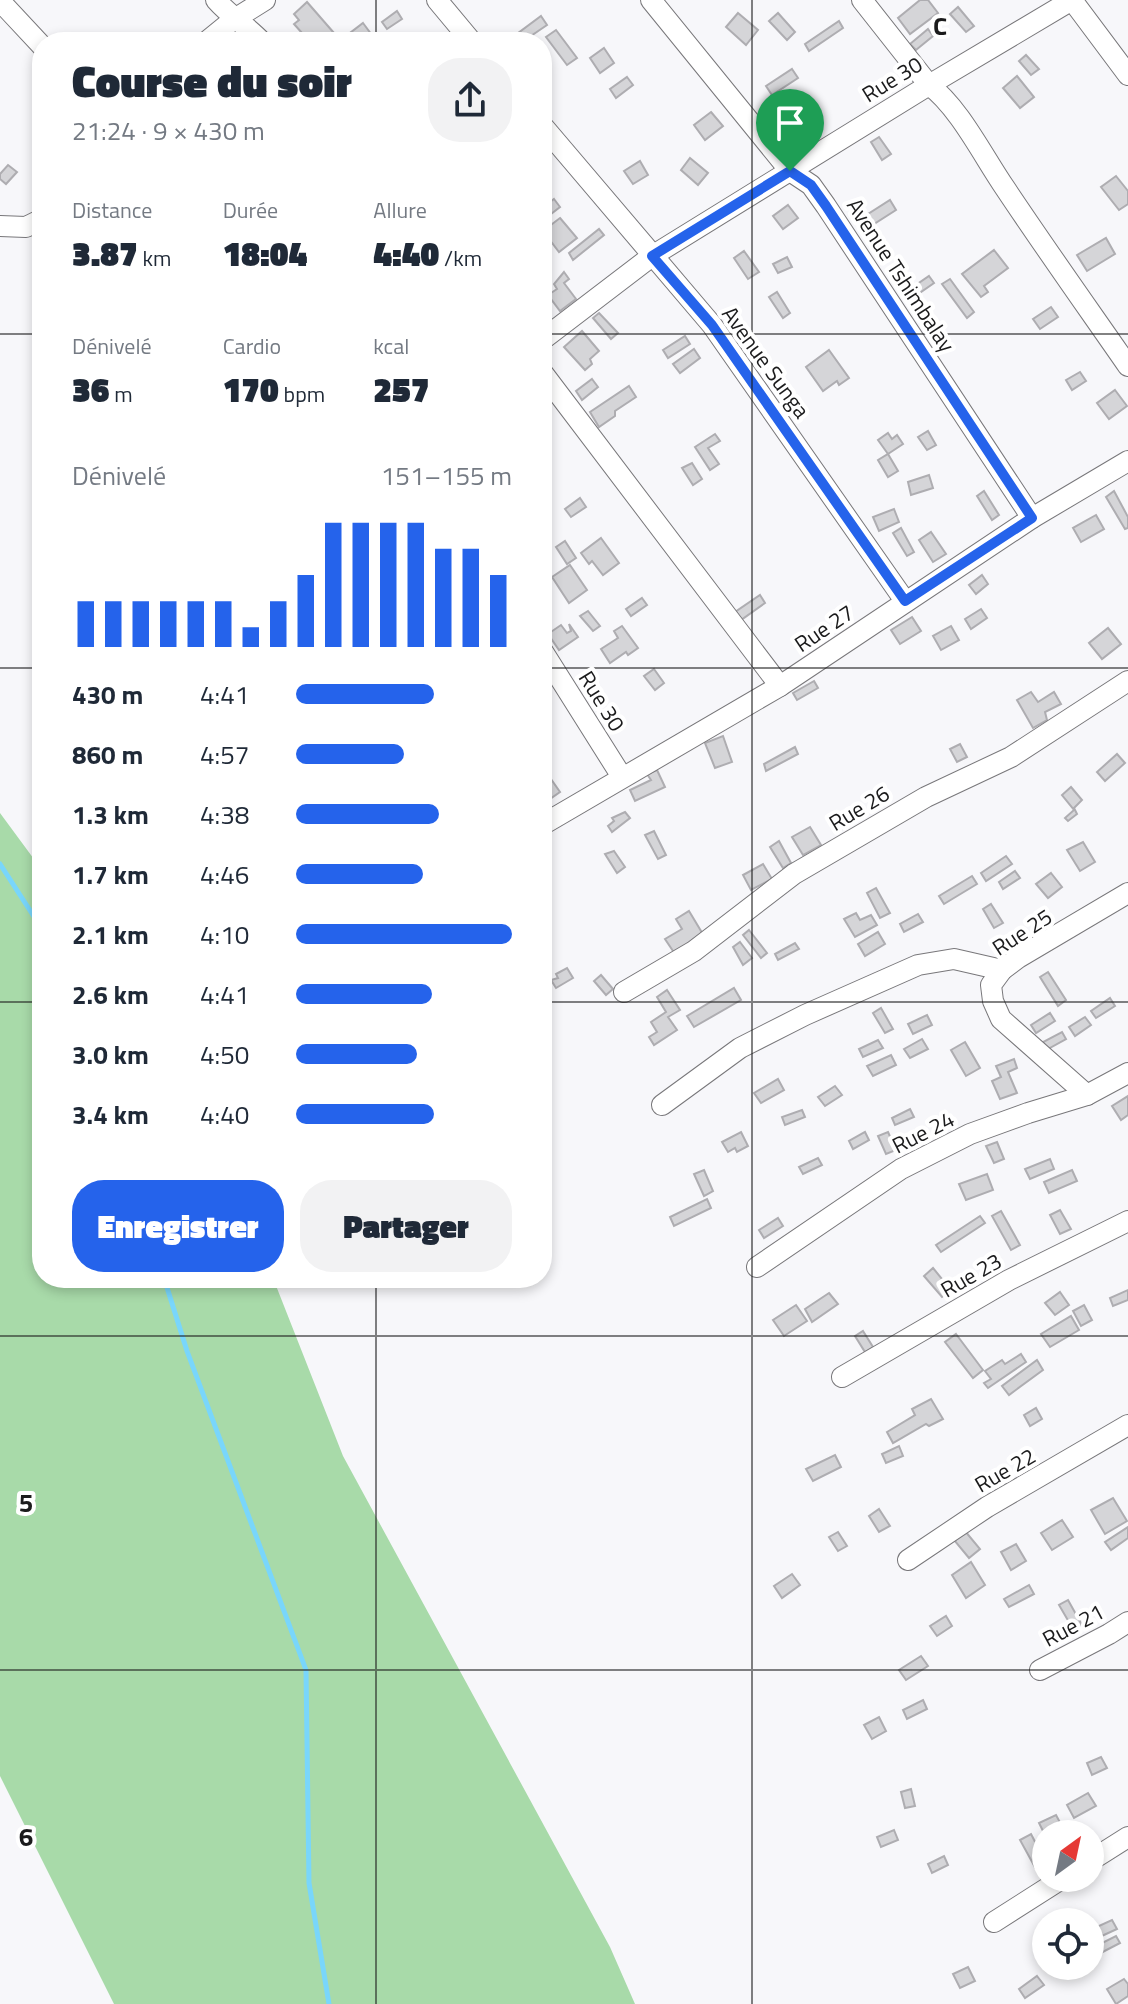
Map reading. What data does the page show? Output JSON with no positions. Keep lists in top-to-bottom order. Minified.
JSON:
{"streets":{"street":["Rue 30","Avenue Tshimbalay","Avenue Sunga","Rue 27","Rue 26","Rue 25","Rue 24","Rue 23","Rue 22","Rue 21"]},"crossings":[["Rue 30","Avenue Tshimbalay"],["Rue 30","Avenue Sunga"],["Rue 30","Rue 27"],["Avenue Tshimbalay","Rue 27"],["Avenue Sunga","Rue 27"],["Rue 25","Rue 24"]],"north":"top right","page":{"heading":["Course du soir","21:24 · 9 × 430 m"],"stats":[["Distance","3.87 km"],["Durée","18:04"],["Allure","4:40 /km"],["Dénivelé","36 m"],["Cardio","170 bpm"],["kcal","257"]],"chart":["Dénivelé","151–155 m"],"list":[{"name":"430 m","note":"4:41"},{"name":"860 m","note":"4:57"},{"name":"1.3 km","note":"4:38"},{"name":"1.7 km","note":"4:46"},{"name":"2.1 km","note":"4:10"},{"name":"2.6 km","note":"4:41"},{"name":"3.0 km","note":"4:50"},{"name":"3.4 km","note":"4:40"}],"buttons":["Enregistrer","Partager"]},"grid":{"columns":["C"],"rows":["5","6"]}}
